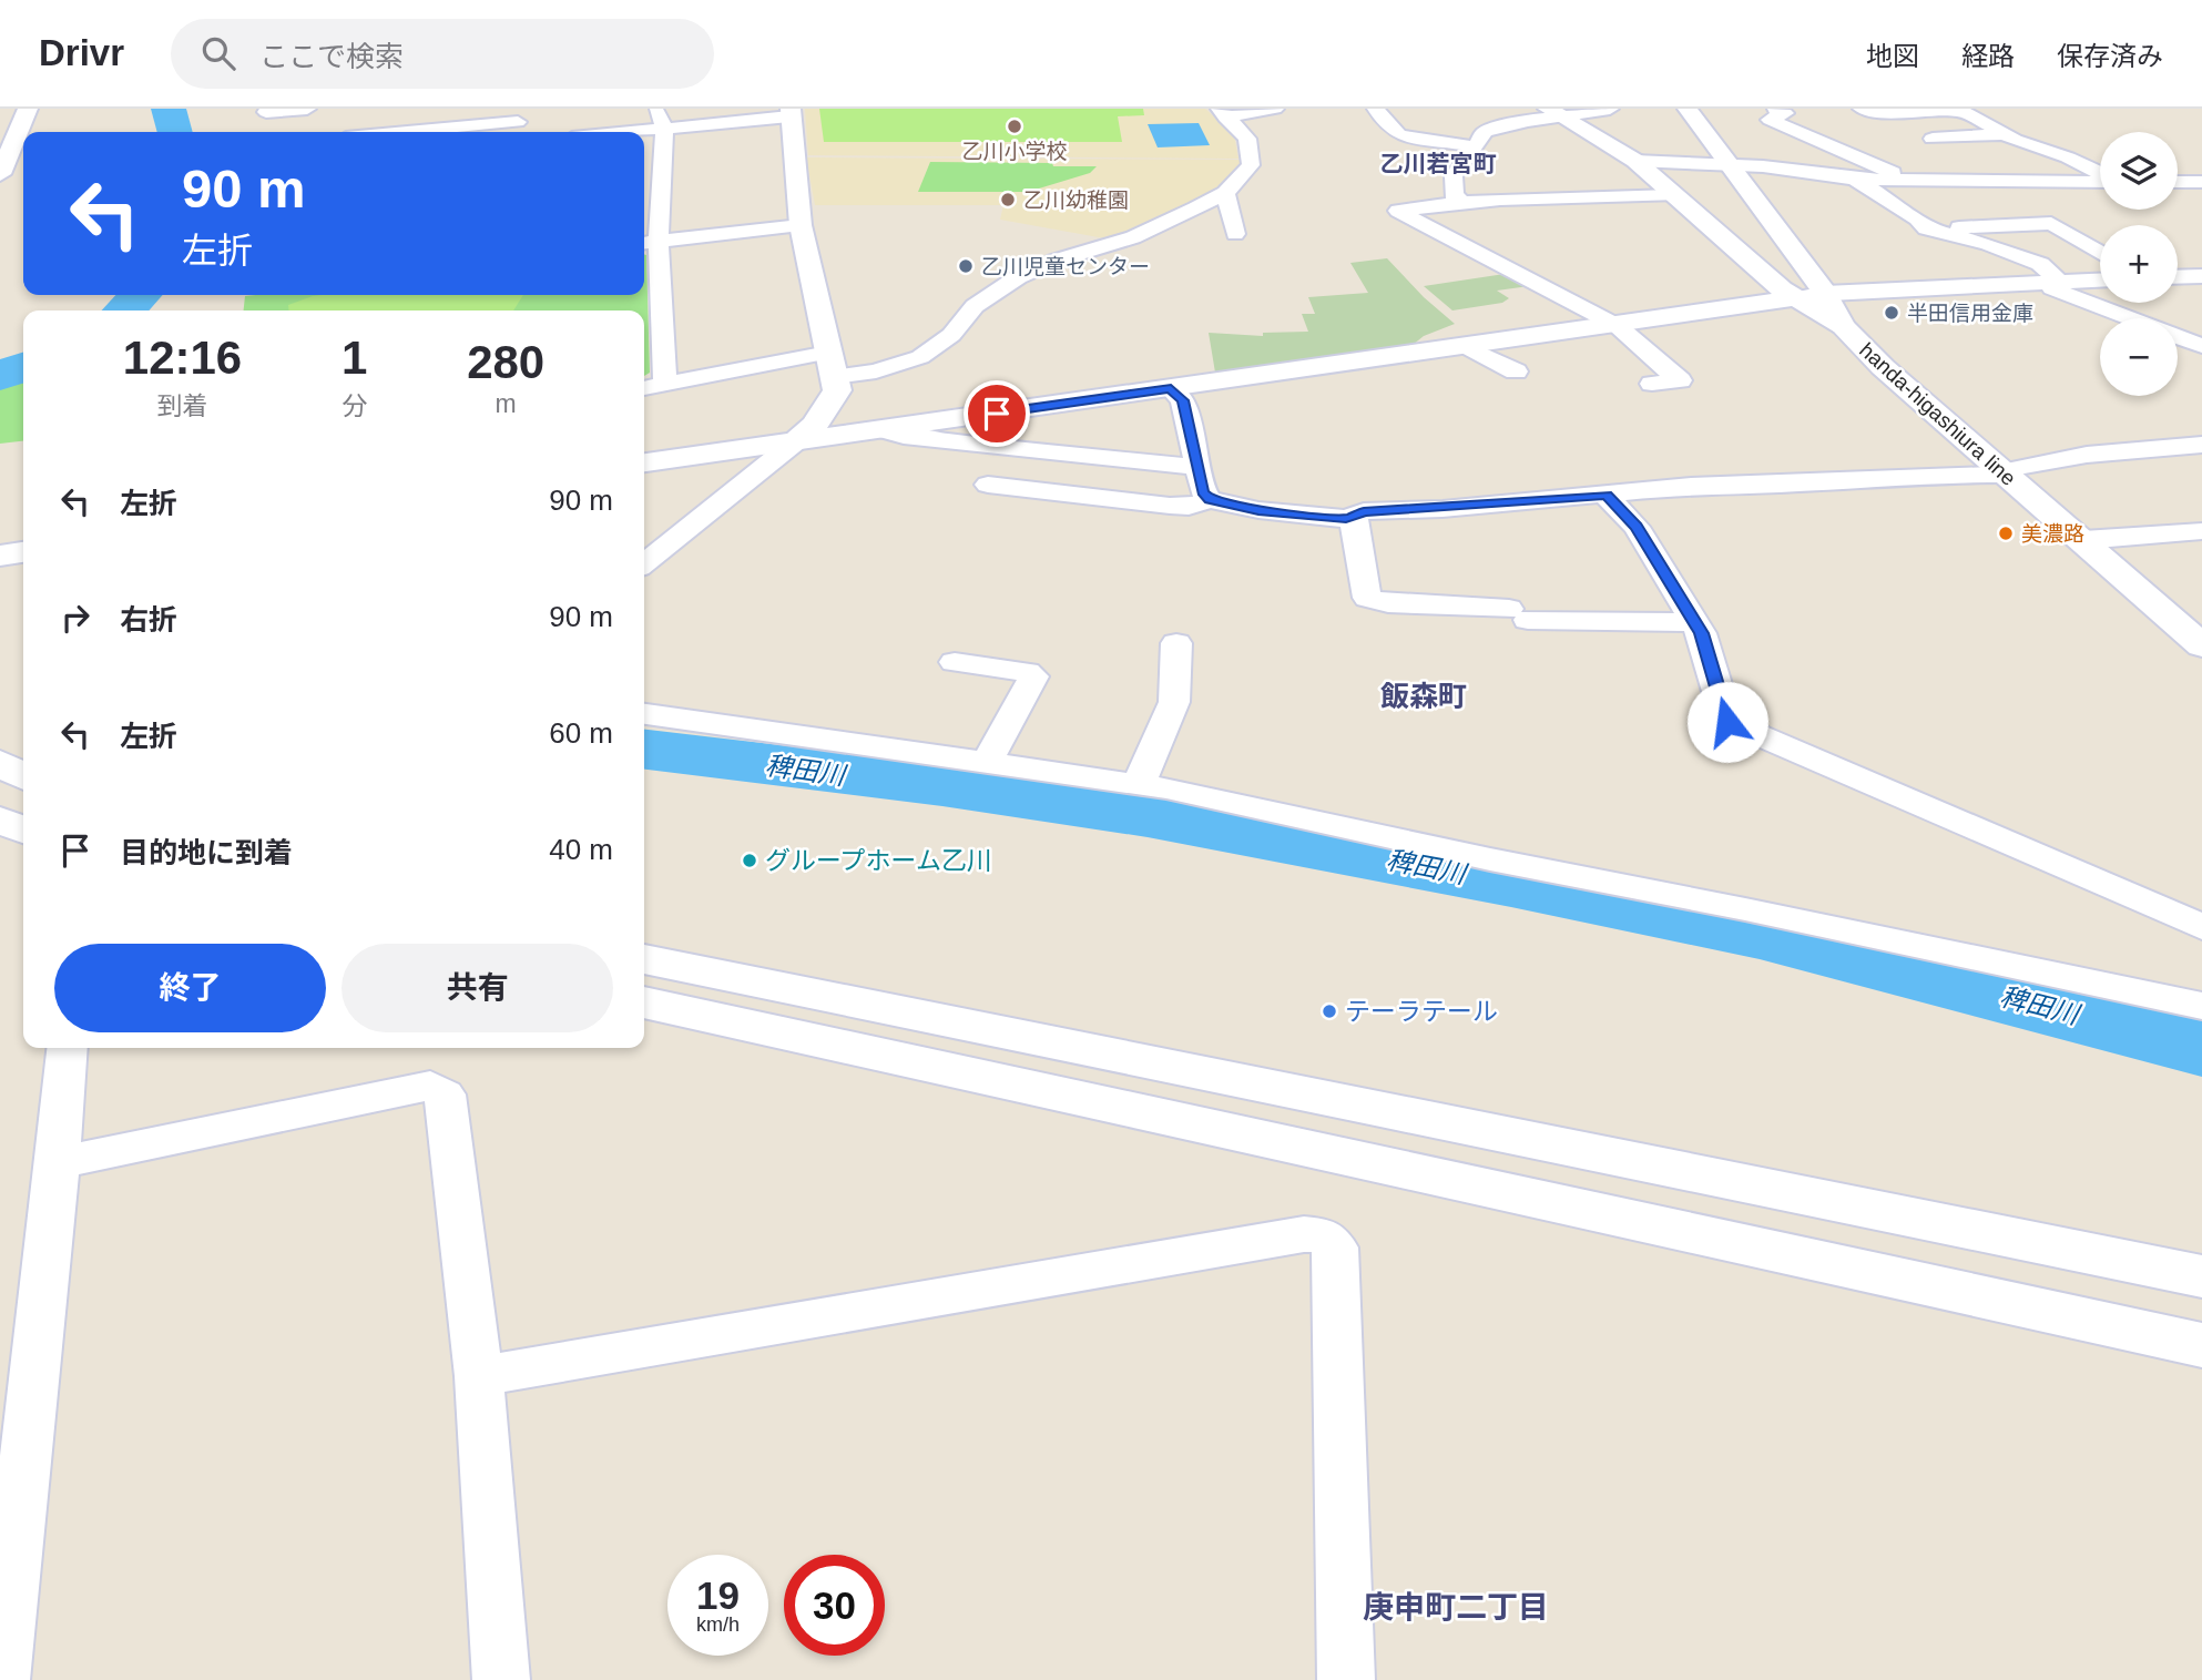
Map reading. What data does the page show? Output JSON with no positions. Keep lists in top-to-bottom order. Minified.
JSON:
{"streets":{"street":["handa-higashiura line"]},"districts":["乙川若宮町","飯森町","庚申町二丁目"],"water":["稗田川"],"places":["乙川小学校","乙川幼稚園","乙川児童センター","半田信用金庫","美濃路","グループホーム乙川","テーラテール"],"page":{"header":"Drivr","search":"ここで検索","nav":["地図","経路","保存済み"],"map_buttons":["+","−"],"turn":["90 m","左折"],"eta":["12:16","到着","1","分","280","m"],"list":[{"name":"左折","value":"90 m"},{"name":"右折","value":"90 m"},{"name":"左折","value":"60 m"},{"name":"目的地に到着","value":"40 m"}],"buttons":["終了","共有"],"speed":"19 km/h","limit":"30"}}
